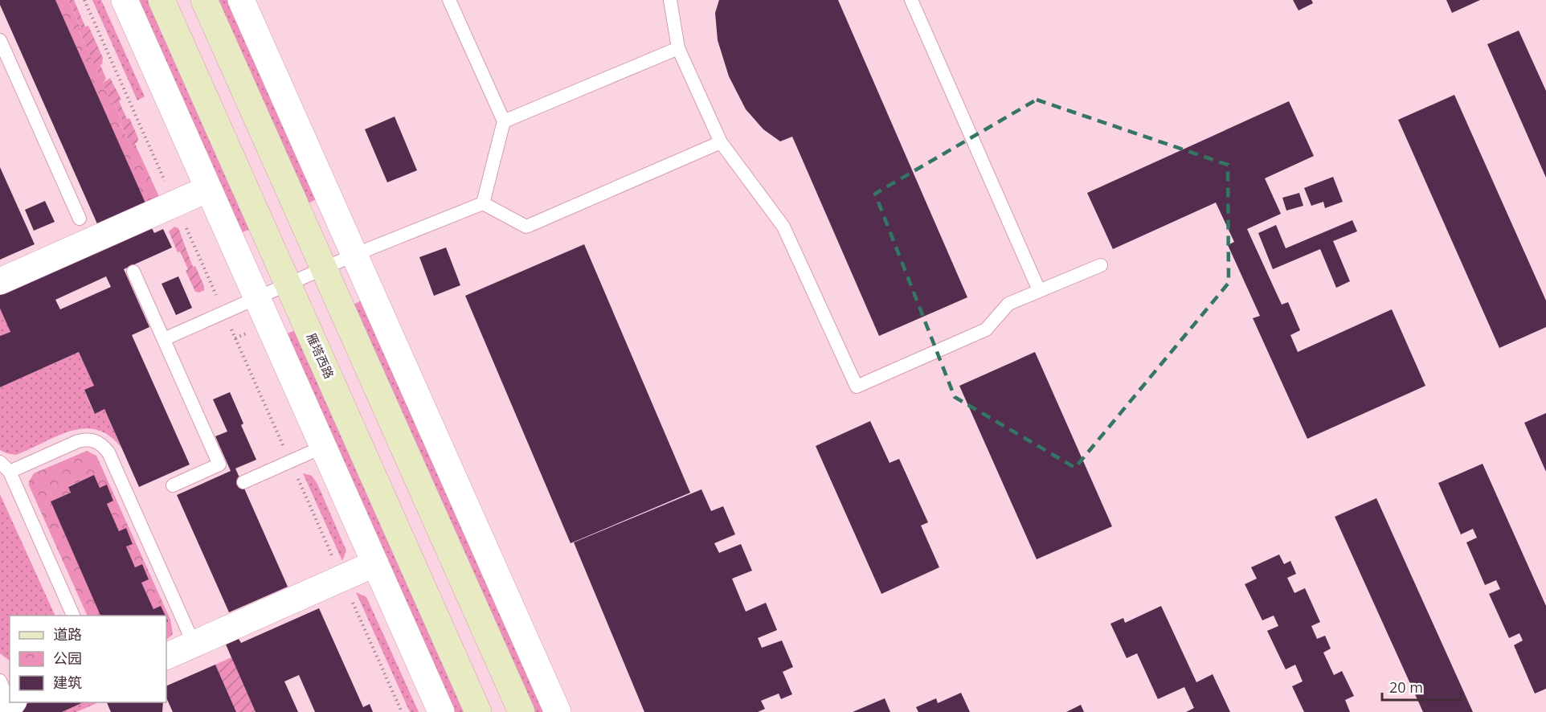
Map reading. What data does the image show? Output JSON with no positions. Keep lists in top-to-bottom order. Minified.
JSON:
{"streets":{"main road":["雁塔西路"]},"legend":["道路","公园","建筑"],"scale_bar":"20 m"}
